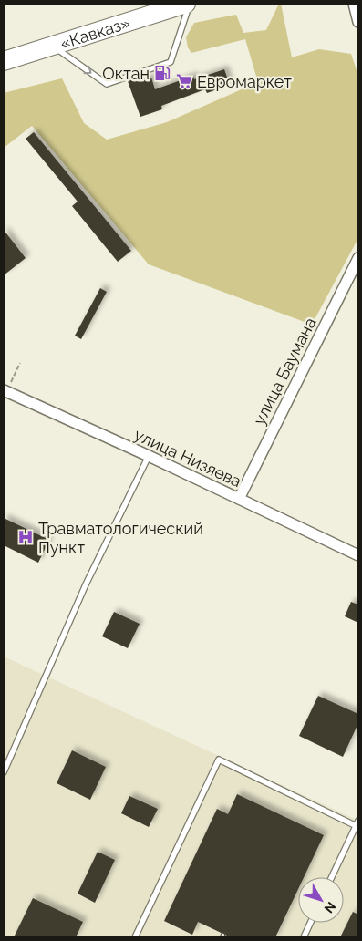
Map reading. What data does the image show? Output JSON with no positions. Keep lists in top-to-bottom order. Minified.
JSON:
{"streets":{"highway":["«Кавказ»"],"street":["улица Баумана","улица Низяева"]},"crossings":[["улица Баумана","улица Низяева"]],"places":{"fuel station":["Октан"],"supermarket":["Евромаркет"],"hospital":["Травматологический Пункт"]},"north":"bottom right"}
